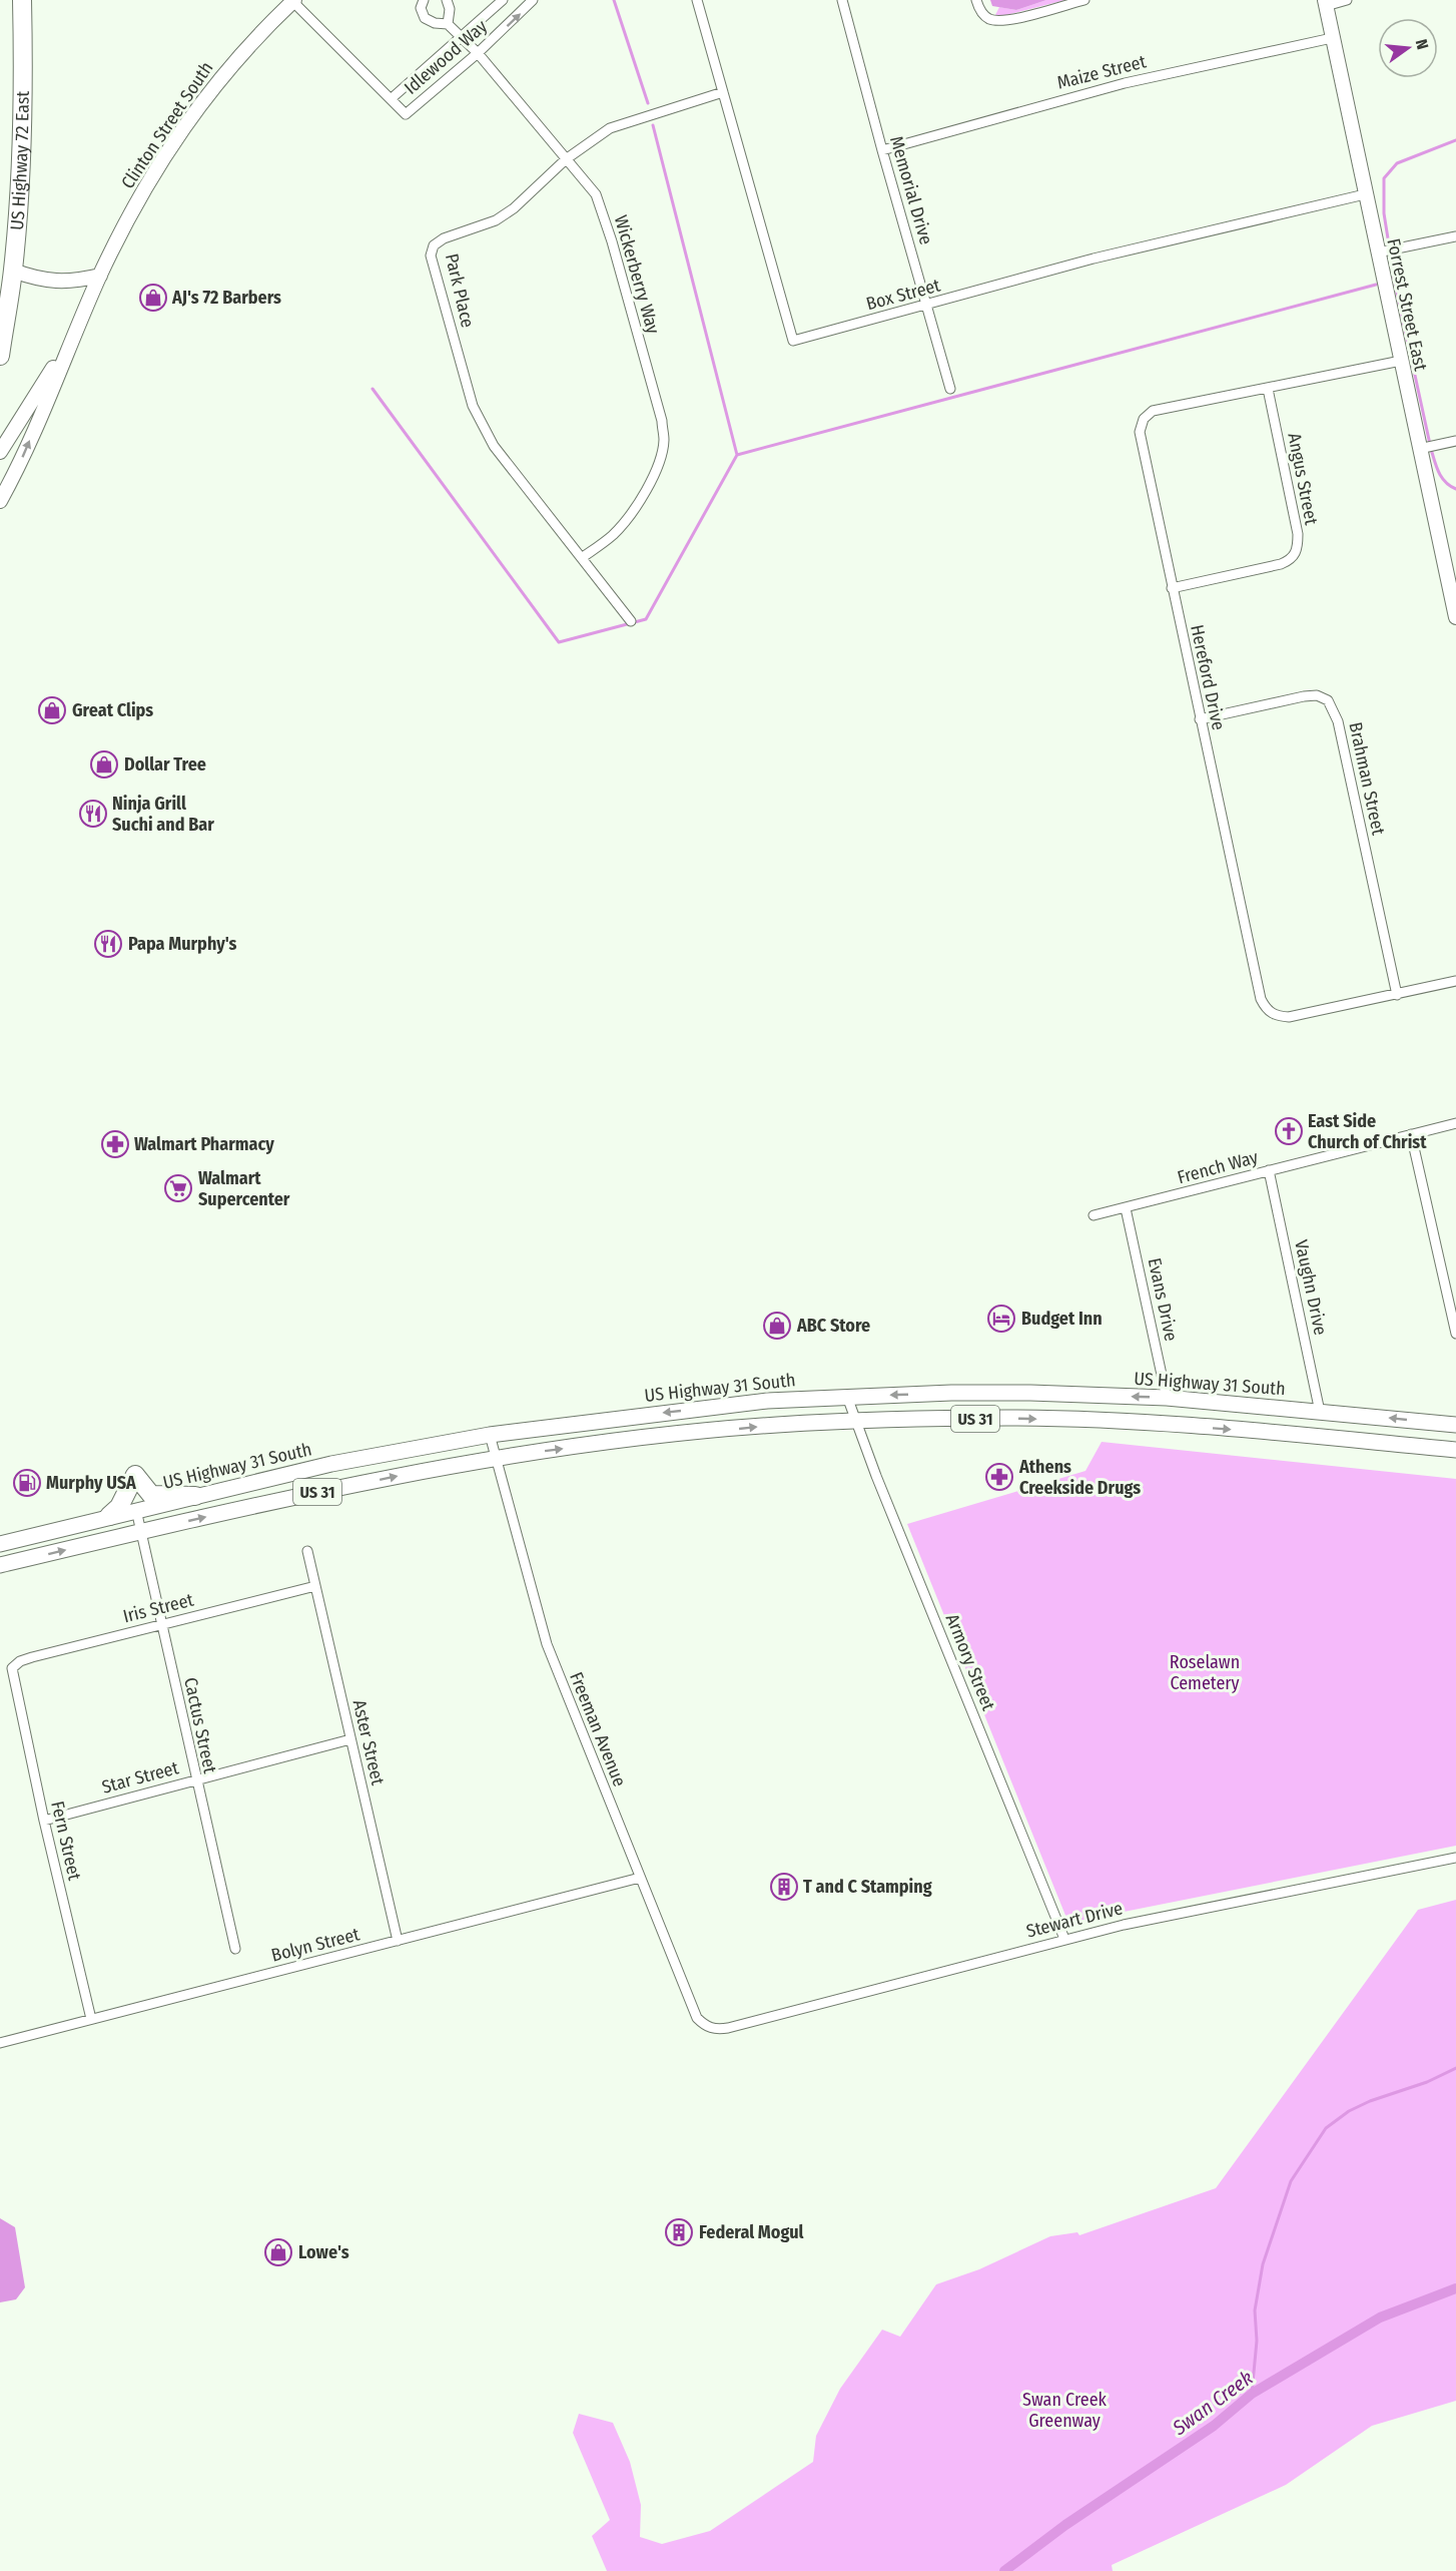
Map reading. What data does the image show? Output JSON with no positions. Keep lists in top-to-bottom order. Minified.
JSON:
{"streets":{"highway":["US Highway 72 East"],"main road":["US Highway 31 South","US 31"],"street":["Idlewood Way","Maize Street","Clinton Street South","Memorial Drive","Wickerberry Way","Park Place","Box Street","Forrest Street East","Angus Street","Hereford Drive","Brahman Street","French Way","Vaughn Drive","Evans Drive","Iris Street","Armory Street","Cactus Street","Freeman Avenue","Aster Street","Star Street","Fern Street","Stewart Drive","Bolyn Street"]},"crossings":[["Idlewood Way","Wickerberry Way"],["Maize Street","Memorial Drive"],["Maize Street","Forrest Street East"],["Memorial Drive","Box Street"],["Wickerberry Way","Park Place"],["Park Place","Box Street"],["Box Street","Forrest Street East"],["Forrest Street East","Hereford Drive"],["Angus Street","Hereford Drive"],["Hereford Drive","Brahman Street"],["French Way","Vaughn Drive"],["French Way","Evans Drive"],["Vaughn Drive","US Highway 31 South"],["Evans Drive","US Highway 31 South"],["US Highway 31 South","Armory Street"],["US Highway 31 South","Cactus Street"],["US Highway 31 South","Freeman Avenue"],["US 31","Armory Street"],["US 31","Cactus Street"],["US 31","Freeman Avenue"],["Iris Street","Cactus Street"],["Iris Street","Aster Street"],["Iris Street","Fern Street"],["Armory Street","Stewart Drive"],["Cactus Street","Star Street"],["Freeman Avenue","Stewart Drive"],["Freeman Avenue","Bolyn Street"],["Aster Street","Star Street"],["Aster Street","Bolyn Street"],["Star Street","Fern Street"],["Fern Street","Bolyn Street"]],"water":["Swan Creek"],"parks":["Roselawn Cemetery","Swan Creek Greenway"],"places":{"shop":["AJ's 72 Barbers","Great Clips","Dollar Tree","ABC Store","Lowe's"],"restaurant":["Ninja Grill Suchi and Bar","Papa Murphy's"],"church":["East Side Church of Christ"],"pharmacy":["Walmart Pharmacy","Athens Creekside Drugs"],"supermarket":["Walmart Supercenter"],"hotel":["Budget Inn"],"fuel station":["Murphy USA"],"building":["T and C Stamping","Federal Mogul"]},"north":"right"}
